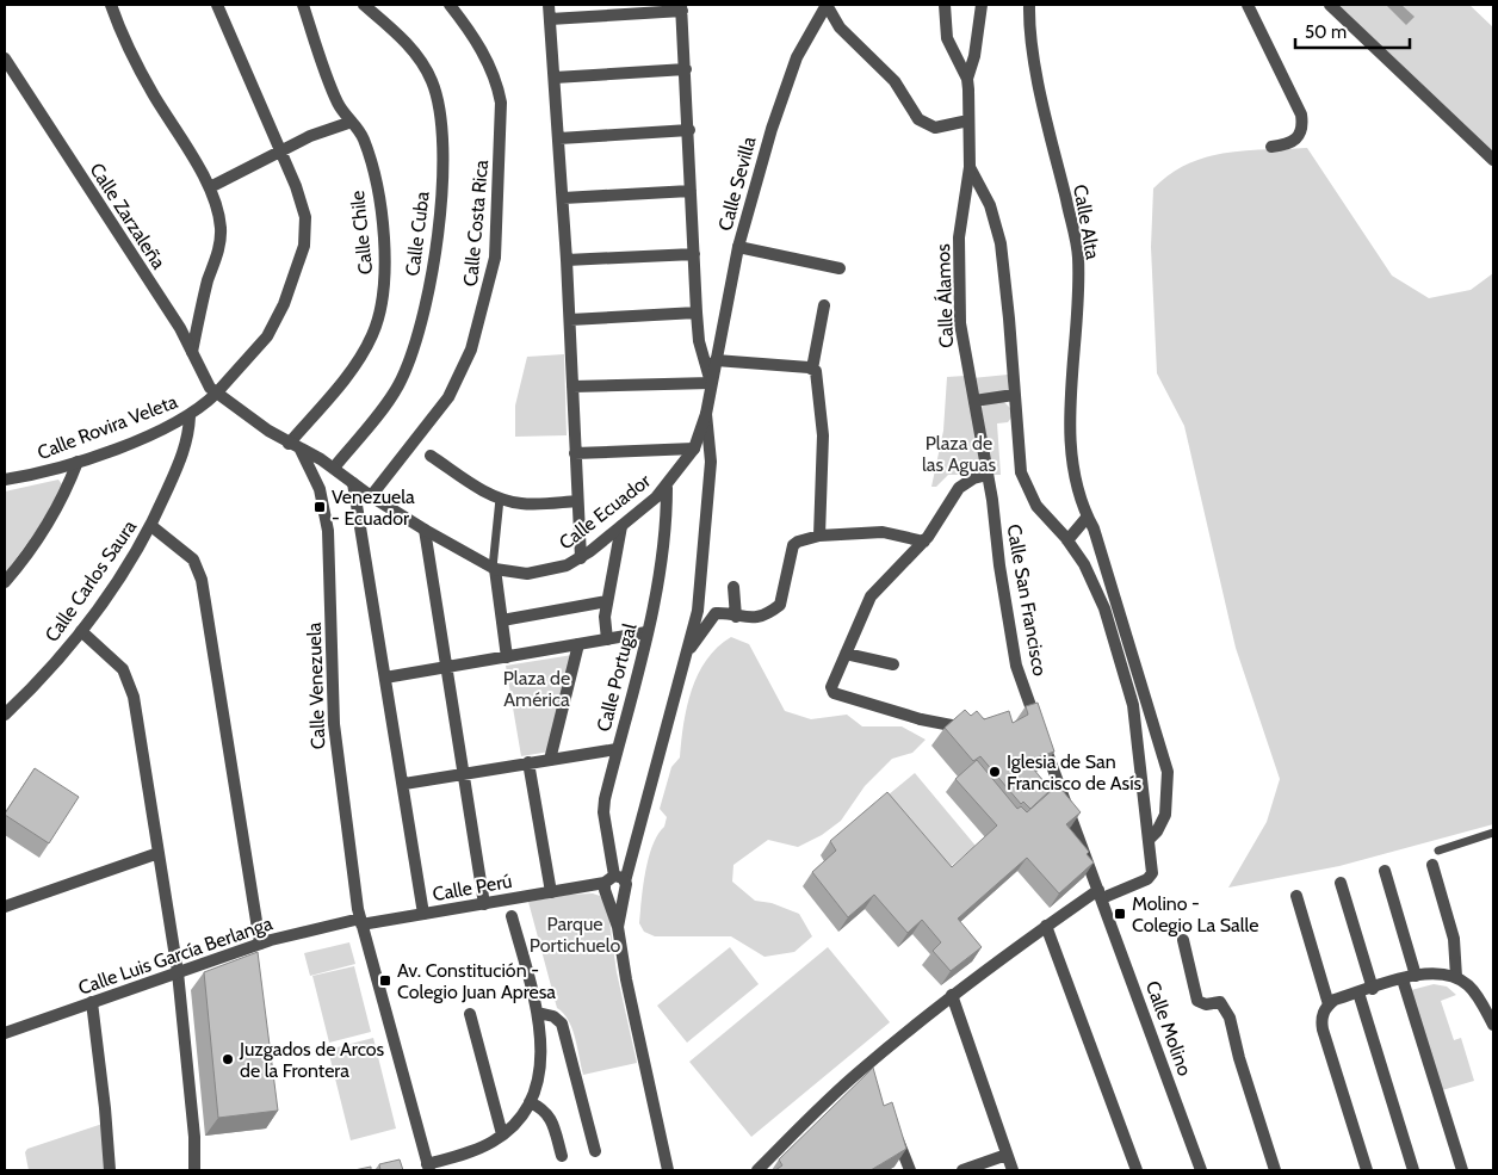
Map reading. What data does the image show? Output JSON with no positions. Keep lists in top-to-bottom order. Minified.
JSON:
{"streets":{"street":["Calle Sevilla","Calle Zarzaleña","Calle Alta","Calle Costa Rica","Calle Chile","Calle Cuba","Calle Álamos","Calle Rovira Veleta","Calle Ecuador","Calle Carlos Saura","Calle San Francisco","Calle Portugal","Calle Venezuela","Calle Perú","Calle Luis García Berlanga","Calle Molino"]},"crossings":[["Calle Sevilla","Calle Ecuador"],["Calle Zarzaleña","Calle Rovira Veleta"],["Calle Zarzaleña","Calle Ecuador"],["Calle Costa Rica","Calle Ecuador"],["Calle Chile","Calle Ecuador"],["Calle Chile","Calle Venezuela"],["Calle Cuba","Calle Ecuador"],["Calle Rovira Veleta","Calle Ecuador"],["Calle Rovira Veleta","Calle Carlos Saura"],["Calle Ecuador","Calle Portugal"],["Calle Ecuador","Calle Venezuela"],["Calle San Francisco","Calle Molino"],["Calle Portugal","Calle Perú"],["Calle Venezuela","Calle Perú"],["Calle Venezuela","Calle Luis García Berlanga"],["Calle Perú","Calle Luis García Berlanga"]],"parks":["Plaza de las Aguas","Plaza de América","Parque Portichuelo"],"places":{"transit":["Venezuela - Ecuador","Molino - Colegio La Salle","Av. Constitución - Colegio Juan Apresa"],"other":["Iglesia de San Francisco de Asís","Juzgados de Arcos de la Frontera"]},"scale_bar":"50 m"}
